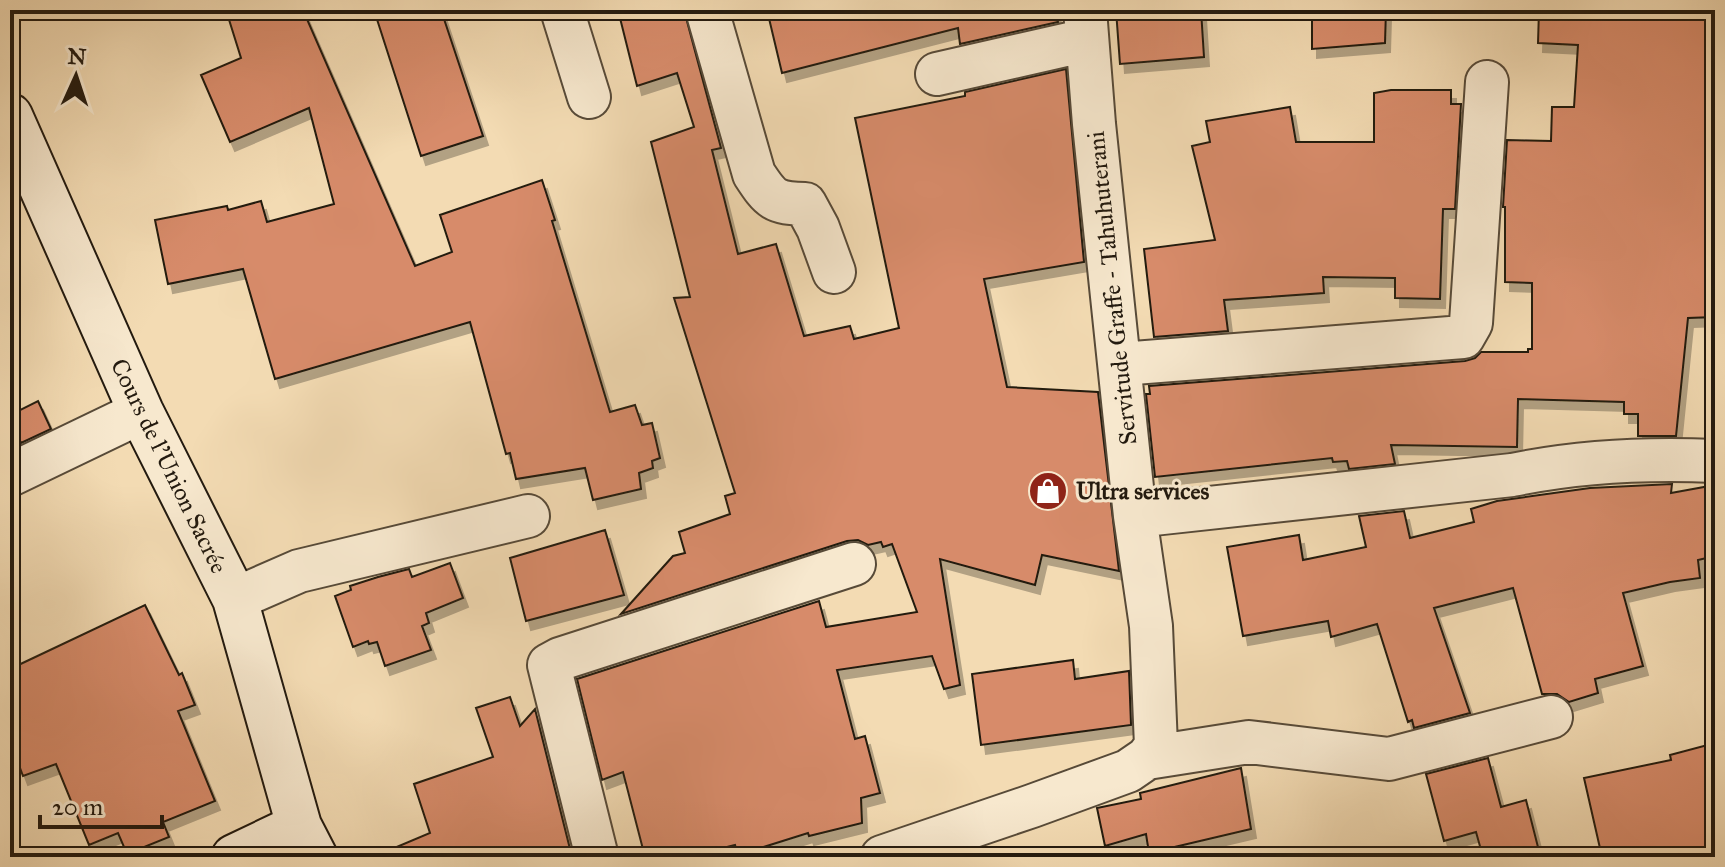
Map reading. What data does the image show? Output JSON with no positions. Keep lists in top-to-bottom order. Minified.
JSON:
{"streets":{"main road":["Cours de l'Union Sacrée"],"street":["Servitude Graffe - Tahuhuterani"]},"places":{"shop":["Ultra services"]},"scale_bar":"20 m","north":"top"}
